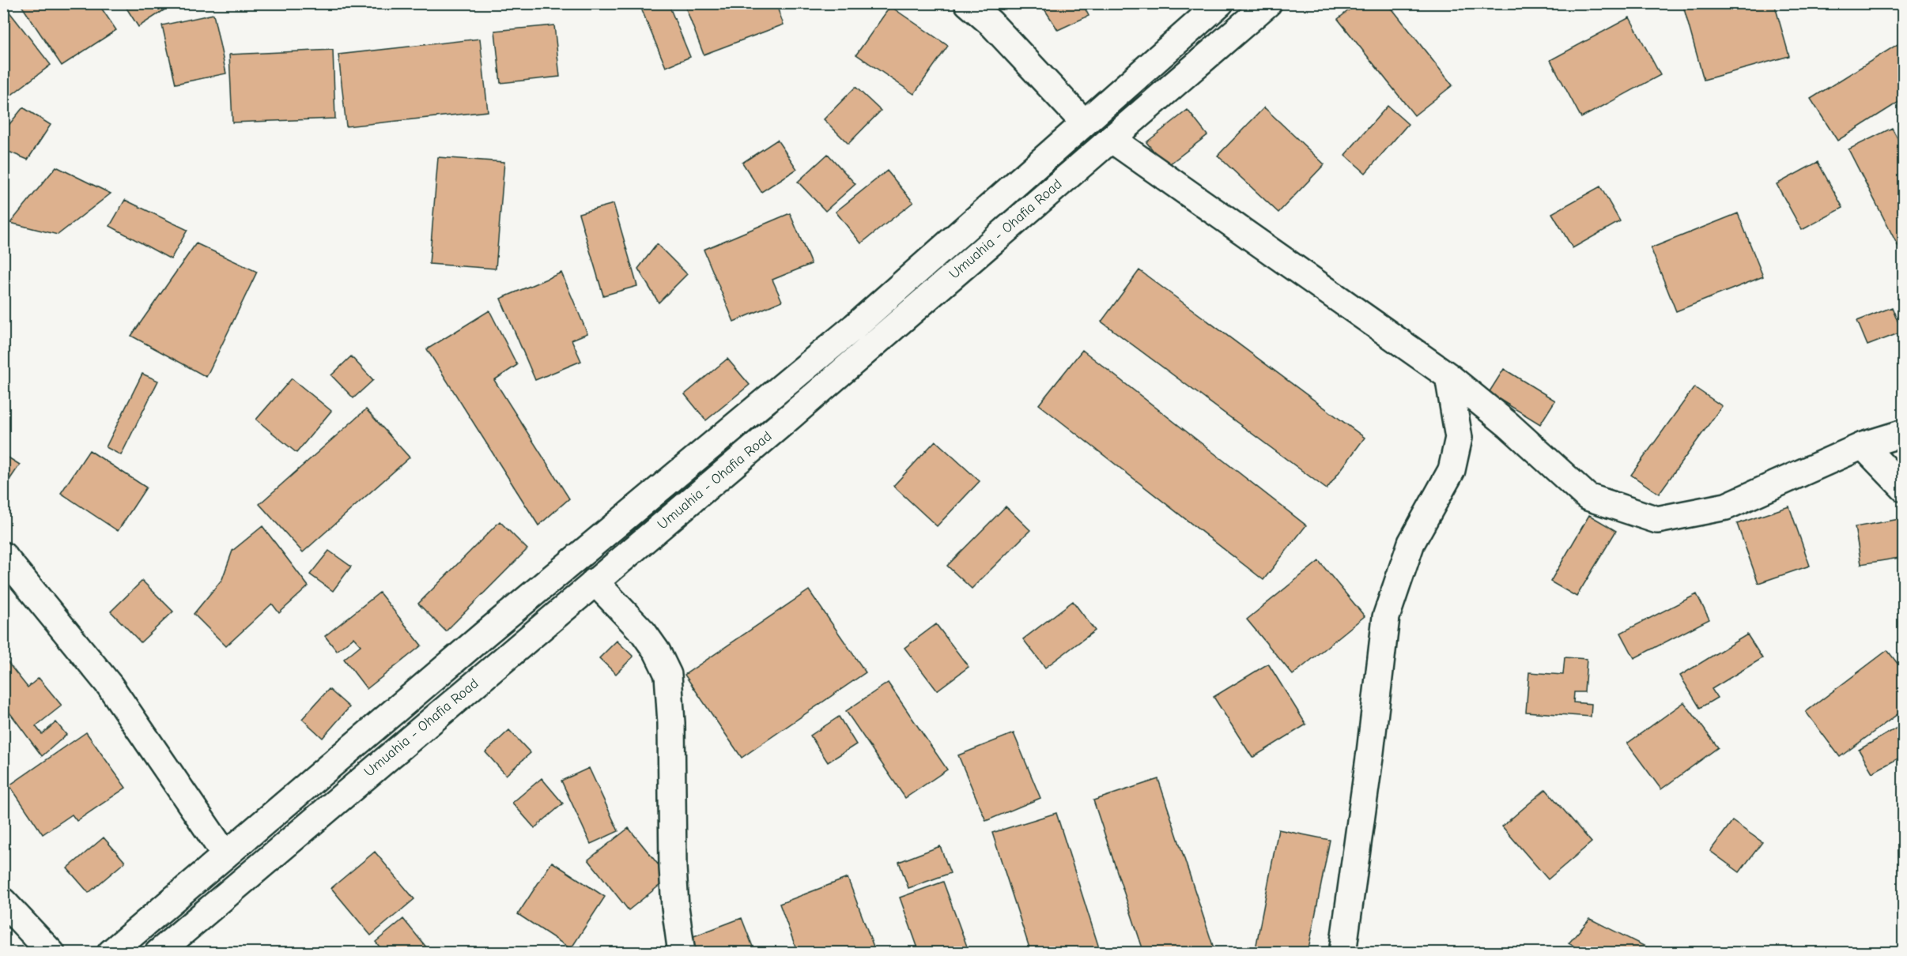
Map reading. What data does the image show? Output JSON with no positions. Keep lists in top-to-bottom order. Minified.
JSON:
{"streets":{"main road":["Umuahia - Ohafia Road"]}}
